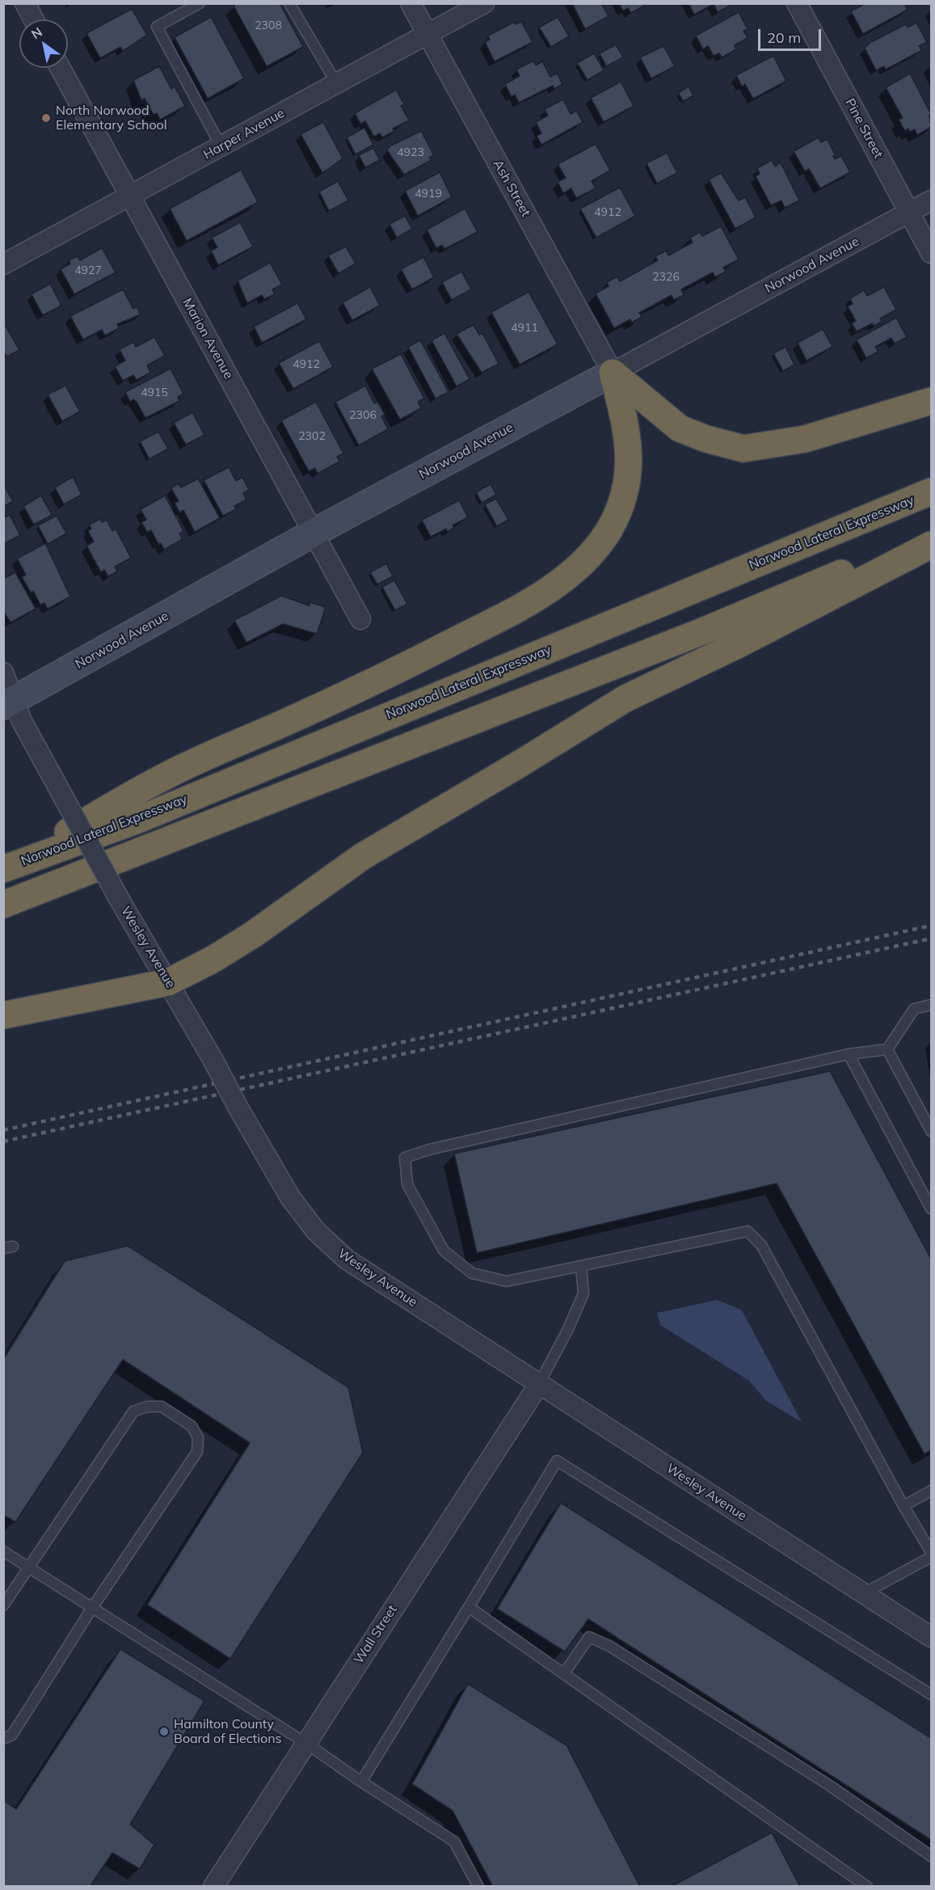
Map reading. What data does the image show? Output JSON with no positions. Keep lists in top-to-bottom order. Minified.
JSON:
{"streets":{"highway":["Norwood Lateral Expressway"],"street":["Pine Street","Harper Avenue","Ash Street","Norwood Avenue","Marion Avenue","Wesley Avenue","Wall Street"]},"crossings":[["Pine Street","Norwood Avenue"],["Harper Avenue","Ash Street"],["Harper Avenue","Marion Avenue"],["Ash Street","Norwood Avenue"],["Norwood Avenue","Marion Avenue"],["Norwood Avenue","Wesley Avenue"],["Wesley Avenue","Wall Street"]],"places":["North Norwood Elementary School","Hamilton County Board of Elections"],"house_numbers":["2308","4923","4919","4912","4927","2326","4911","4912","4915","2306","2302"],"scale_bar":"20 m","north":"top left"}
